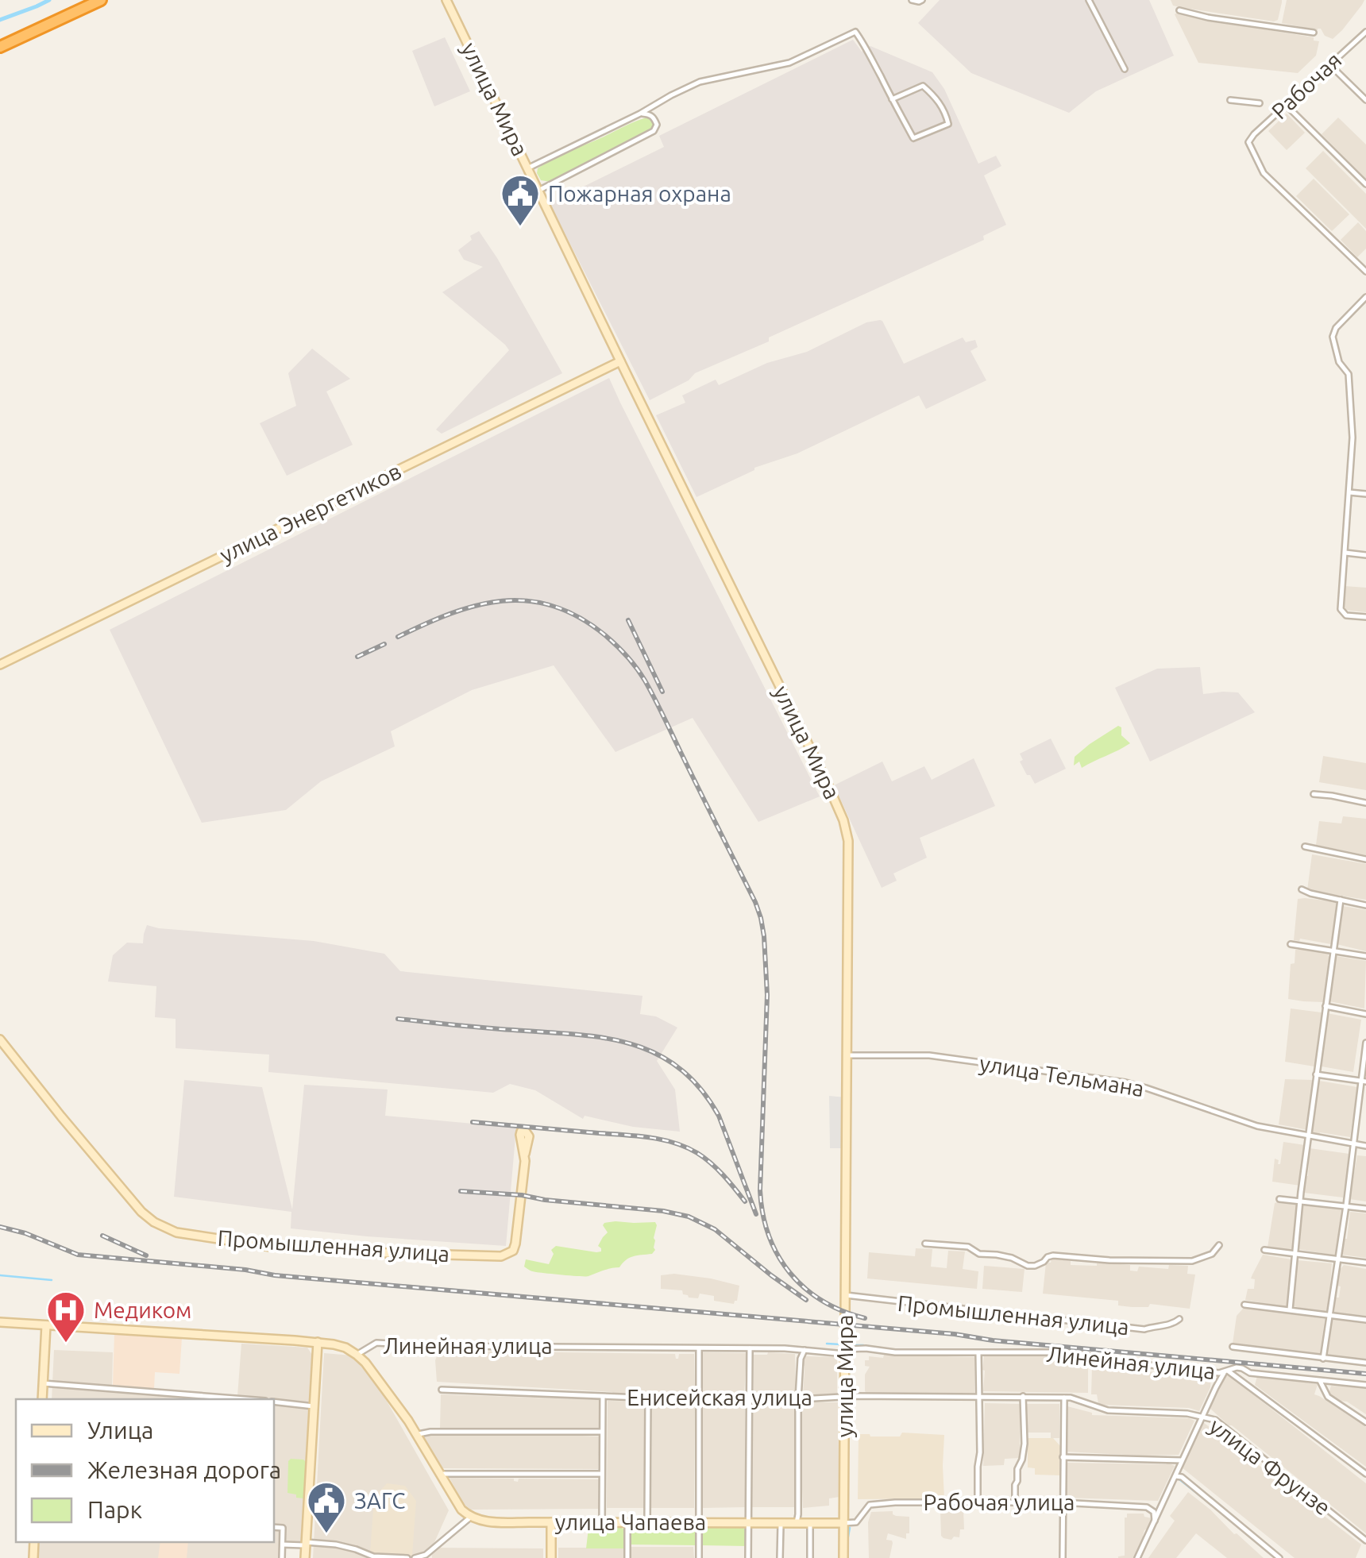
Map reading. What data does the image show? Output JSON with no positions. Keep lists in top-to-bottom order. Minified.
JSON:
{"streets":{"main road":["улица Мира","улица Энергетиков","Промышленная улица","Линейная улица","улица Чапаева"],"street":["Рабочая","улица Тельмана","Енисейская улица","улица Фрунзе","Рабочая улица"]},"crossings":[["улица Мира","улица Энергетиков"],["улица Мира","улица Тельмана"],["улица Мира","Промышленная улица"],["улица Мира","Линейная улица"],["улица Мира","Енисейская улица"],["улица Мира","Рабочая улица"],["улица Мира","улица Чапаева"],["Енисейская улица","улица Фрунзе"],["Енисейская улица","улица Чапаева"],["Рабочая улица","улица Чапаева"]],"places":{"public building":["Пожарная охрана","ЗАГС"],"hospital":["Медиком"]},"legend":["Улица","Железная дорога","Парк"]}
